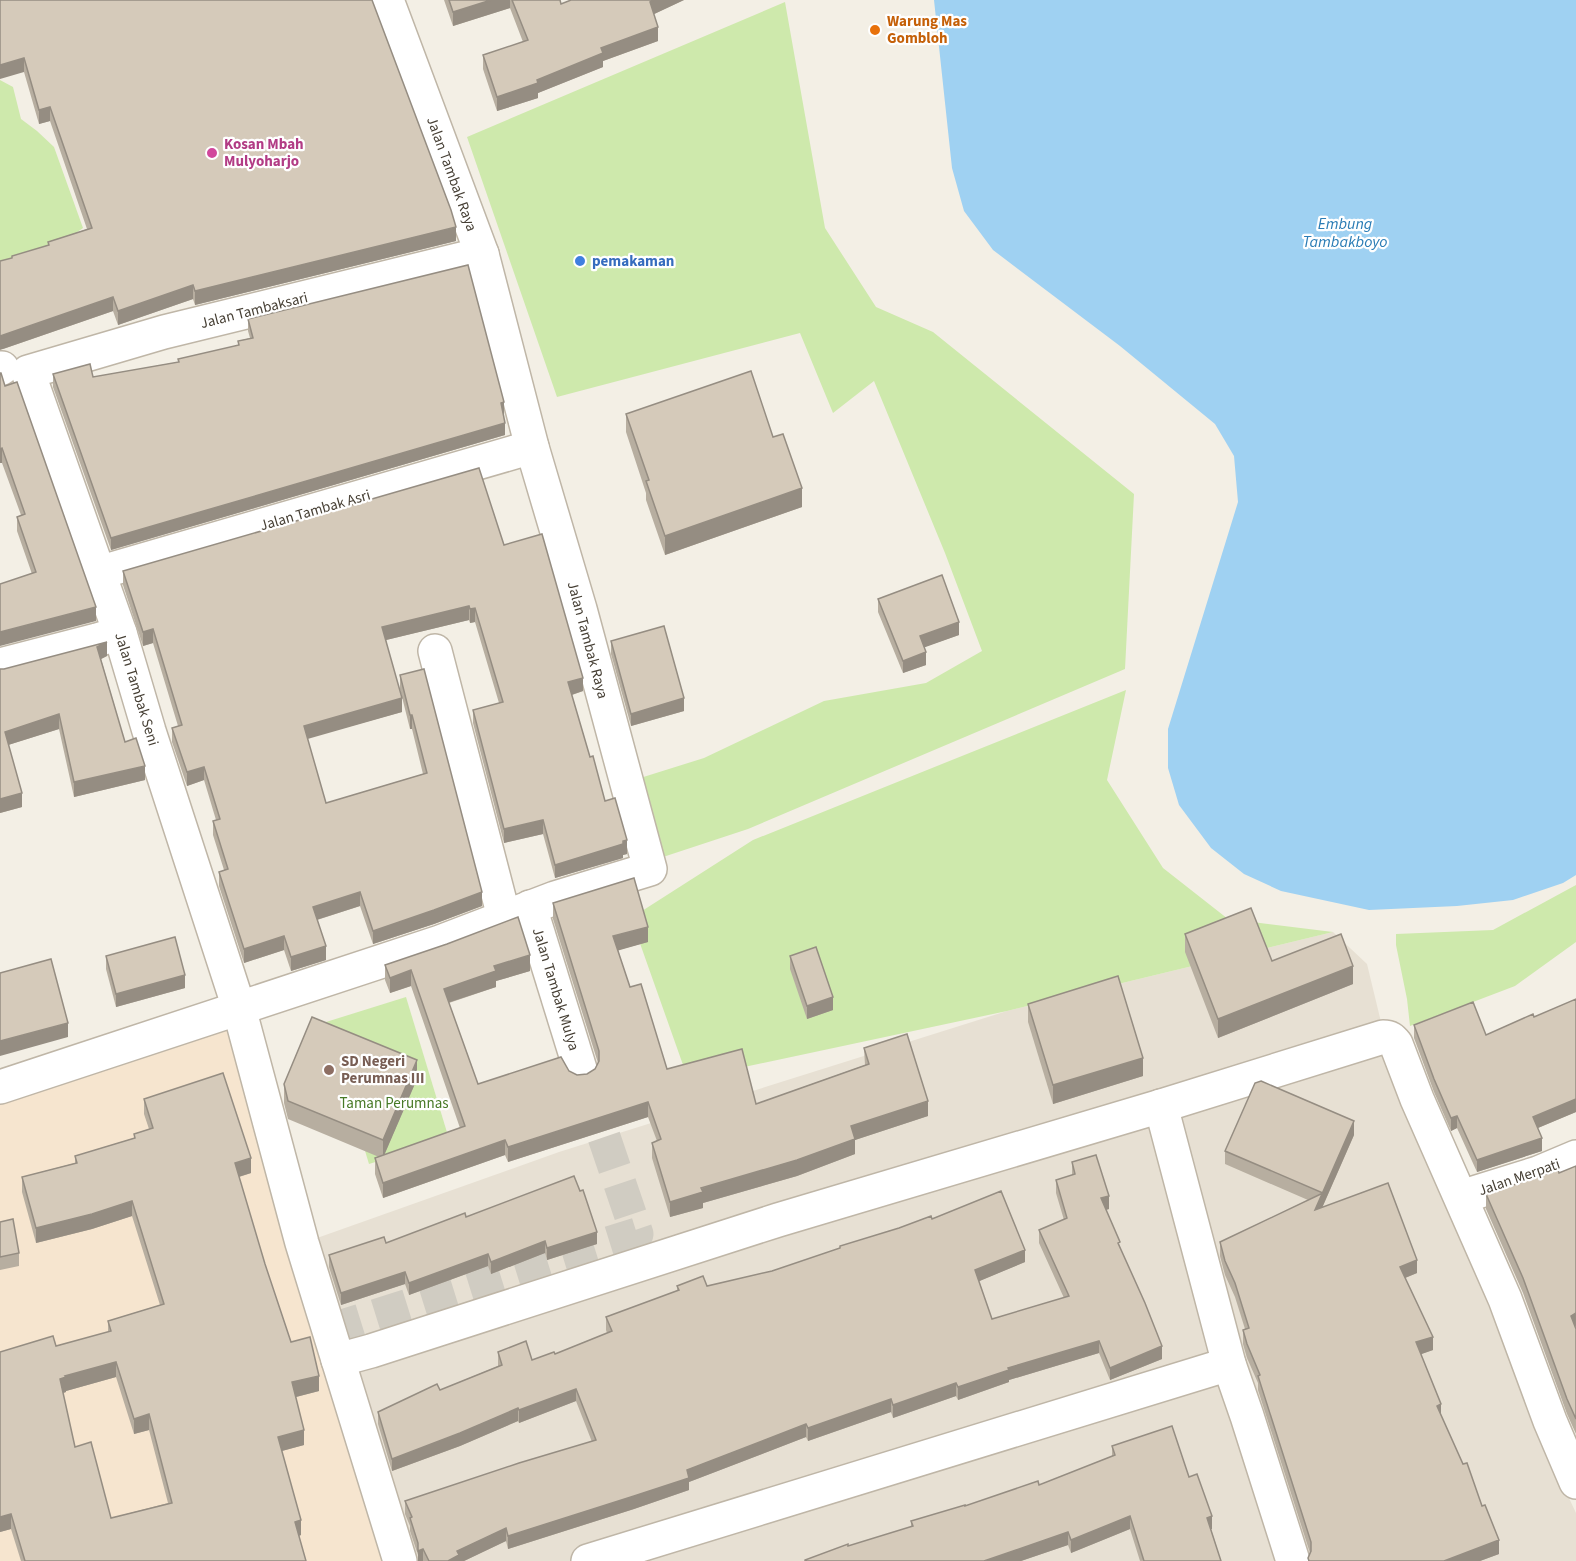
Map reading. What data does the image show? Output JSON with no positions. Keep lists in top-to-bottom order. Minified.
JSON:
{"streets":{"street":["Jalan Tambak Raya","Jalan Tambaksari","Jalan Tambak Asri","Jalan Tambak Seni","Jalan Tambak Mulya","Jalan Merpati"]},"crossings":[["Jalan Tambak Raya","Jalan Tambaksari"],["Jalan Tambak Raya","Jalan Tambak Asri"],["Jalan Tambak Raya","Jalan Tambak Seni"],["Jalan Tambak Raya","Jalan Tambak Mulya"],["Jalan Tambaksari","Jalan Tambak Seni"],["Jalan Tambak Asri","Jalan Tambak Seni"]],"water":["Embung Tambakboyo"],"parks":["Taman Perumnas"],"places":["Warung Mas Gombloh","Kosan Mbah Mulyoharjo","pemakaman","SD Negeri Perumnas III"]}
